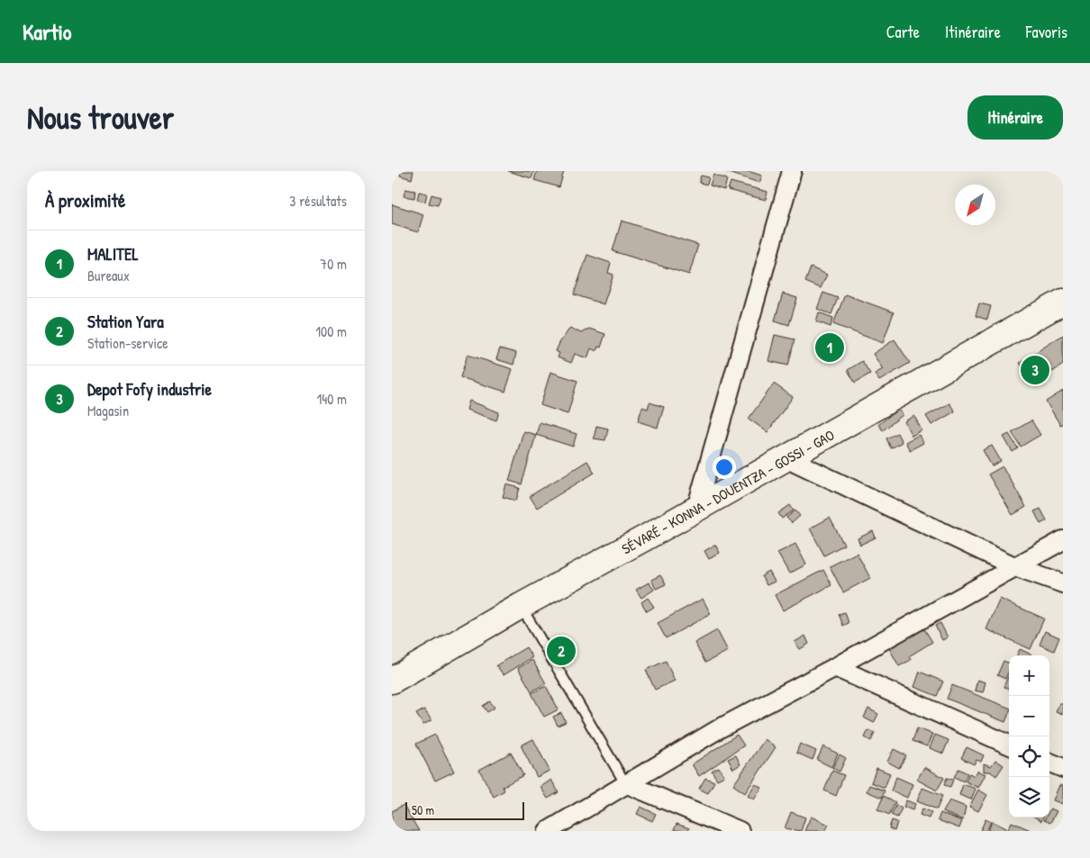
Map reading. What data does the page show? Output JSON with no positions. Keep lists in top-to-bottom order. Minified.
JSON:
{"streets":{"main road":["SÉVARÉ - KONNA - DOUENTZA - GOSSI - GAO"]},"scale_bar":"50 m","north":"bottom left","page":{"header":"Kartio","nav":["Carte","Itinéraire","Favoris"],"buttons":"Itinéraire","title":"Nous trouver","heading":["À proximité","3 résultats"],"list":[{"mark":"1","name":"MALITEL","note":"Bureaux","value":"70 m"},{"mark":"2","name":"Station Yara","note":"Station-service","value":"100 m"},{"mark":"3","name":"Depot Fofy industrie","note":"Magasin","value":"140 m"}],"pins":["1","3","2"],"map_buttons":["+","−"],"scale":"50 m"}}
